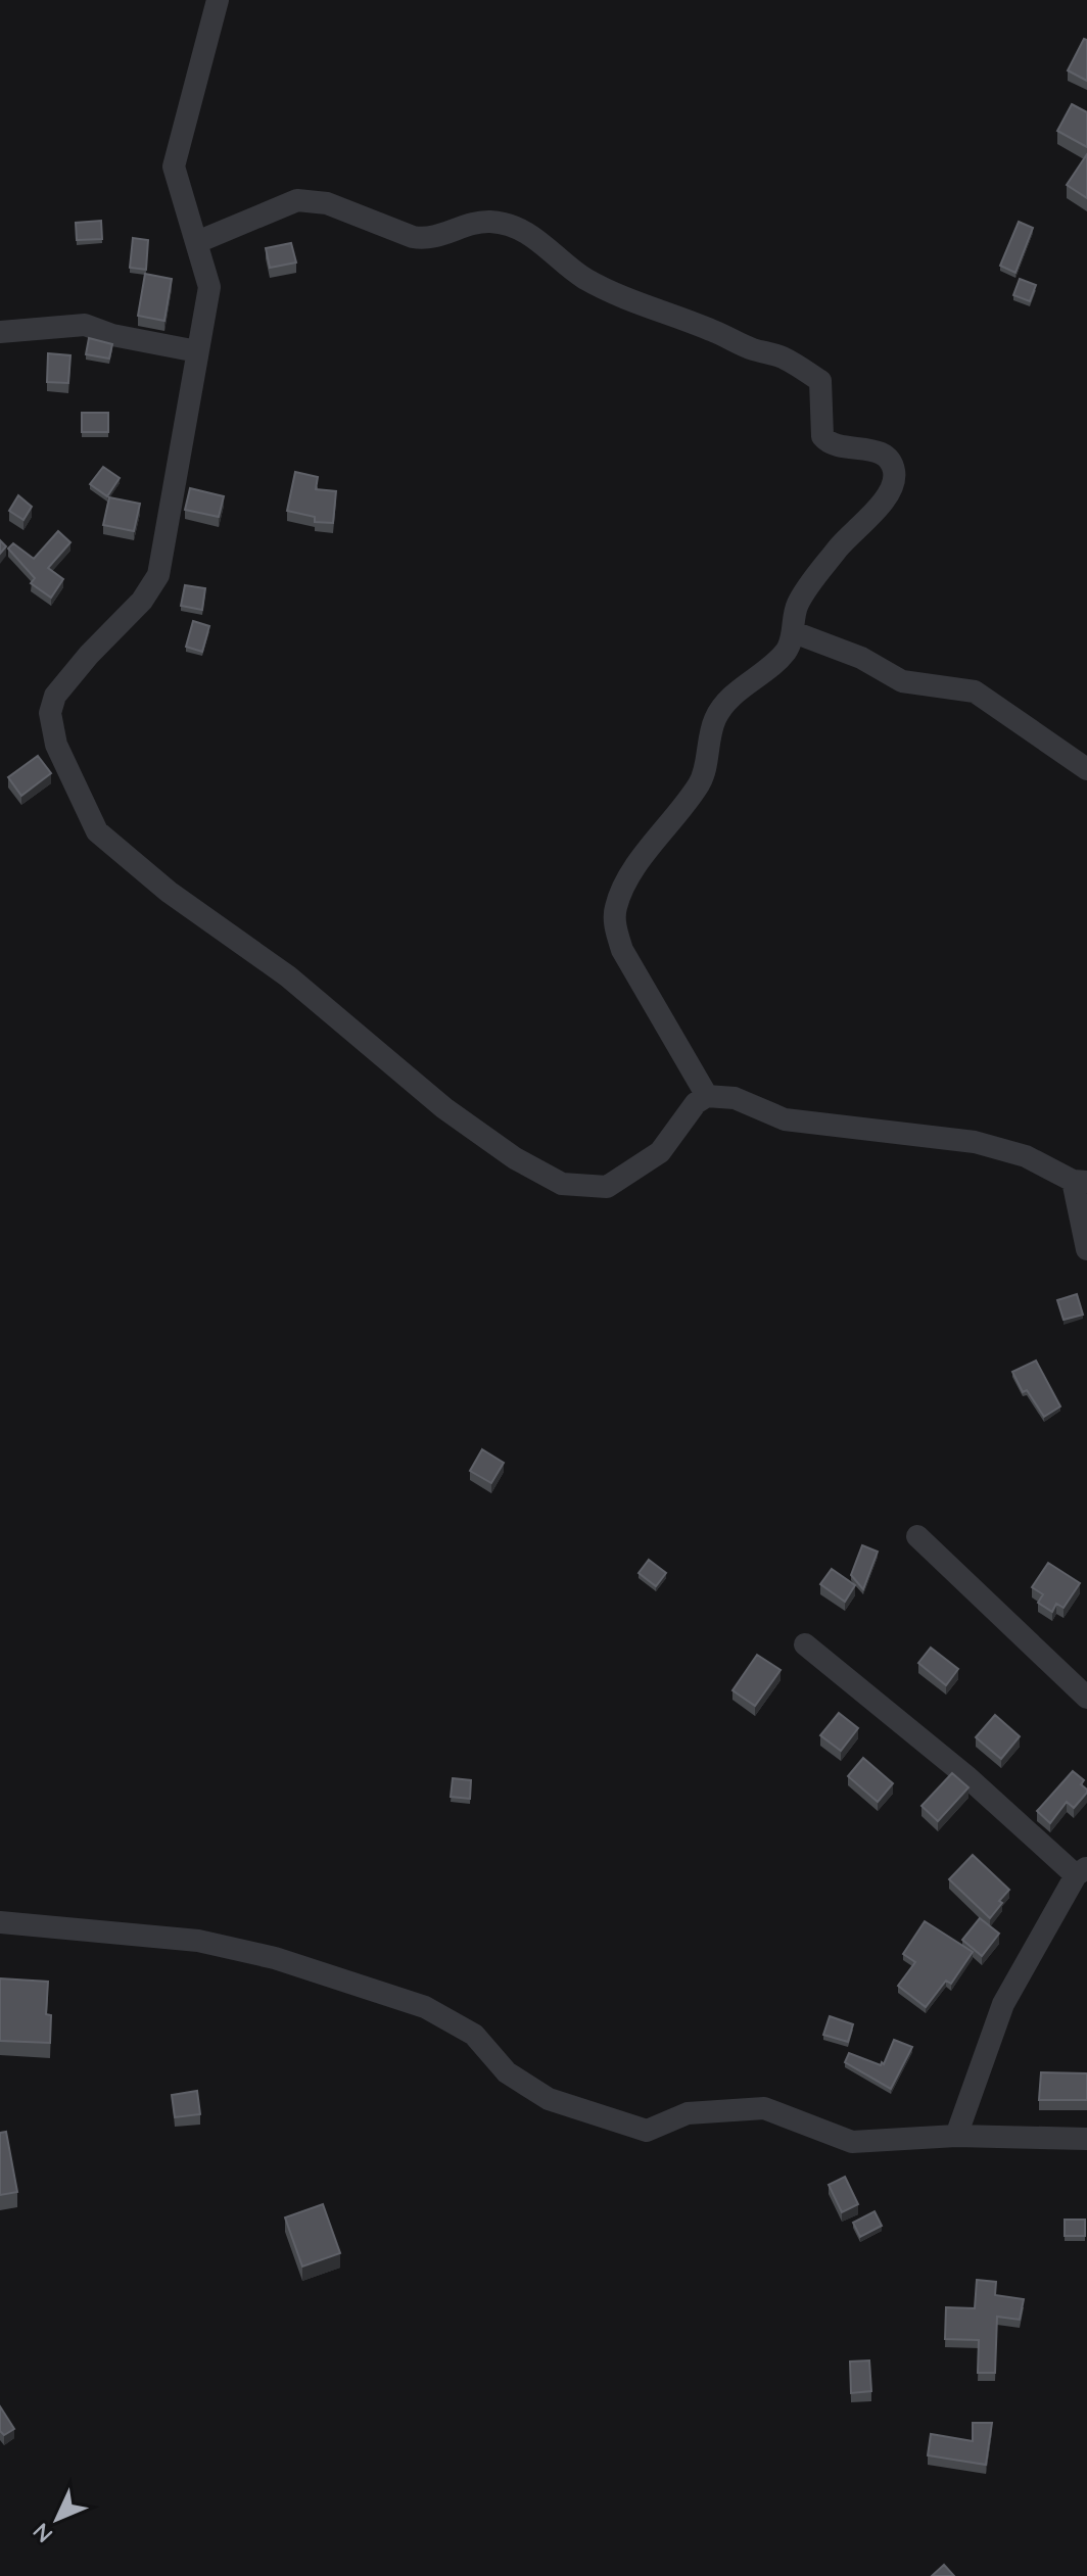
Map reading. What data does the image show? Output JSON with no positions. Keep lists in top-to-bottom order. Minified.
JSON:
{"north":"bottom left"}
